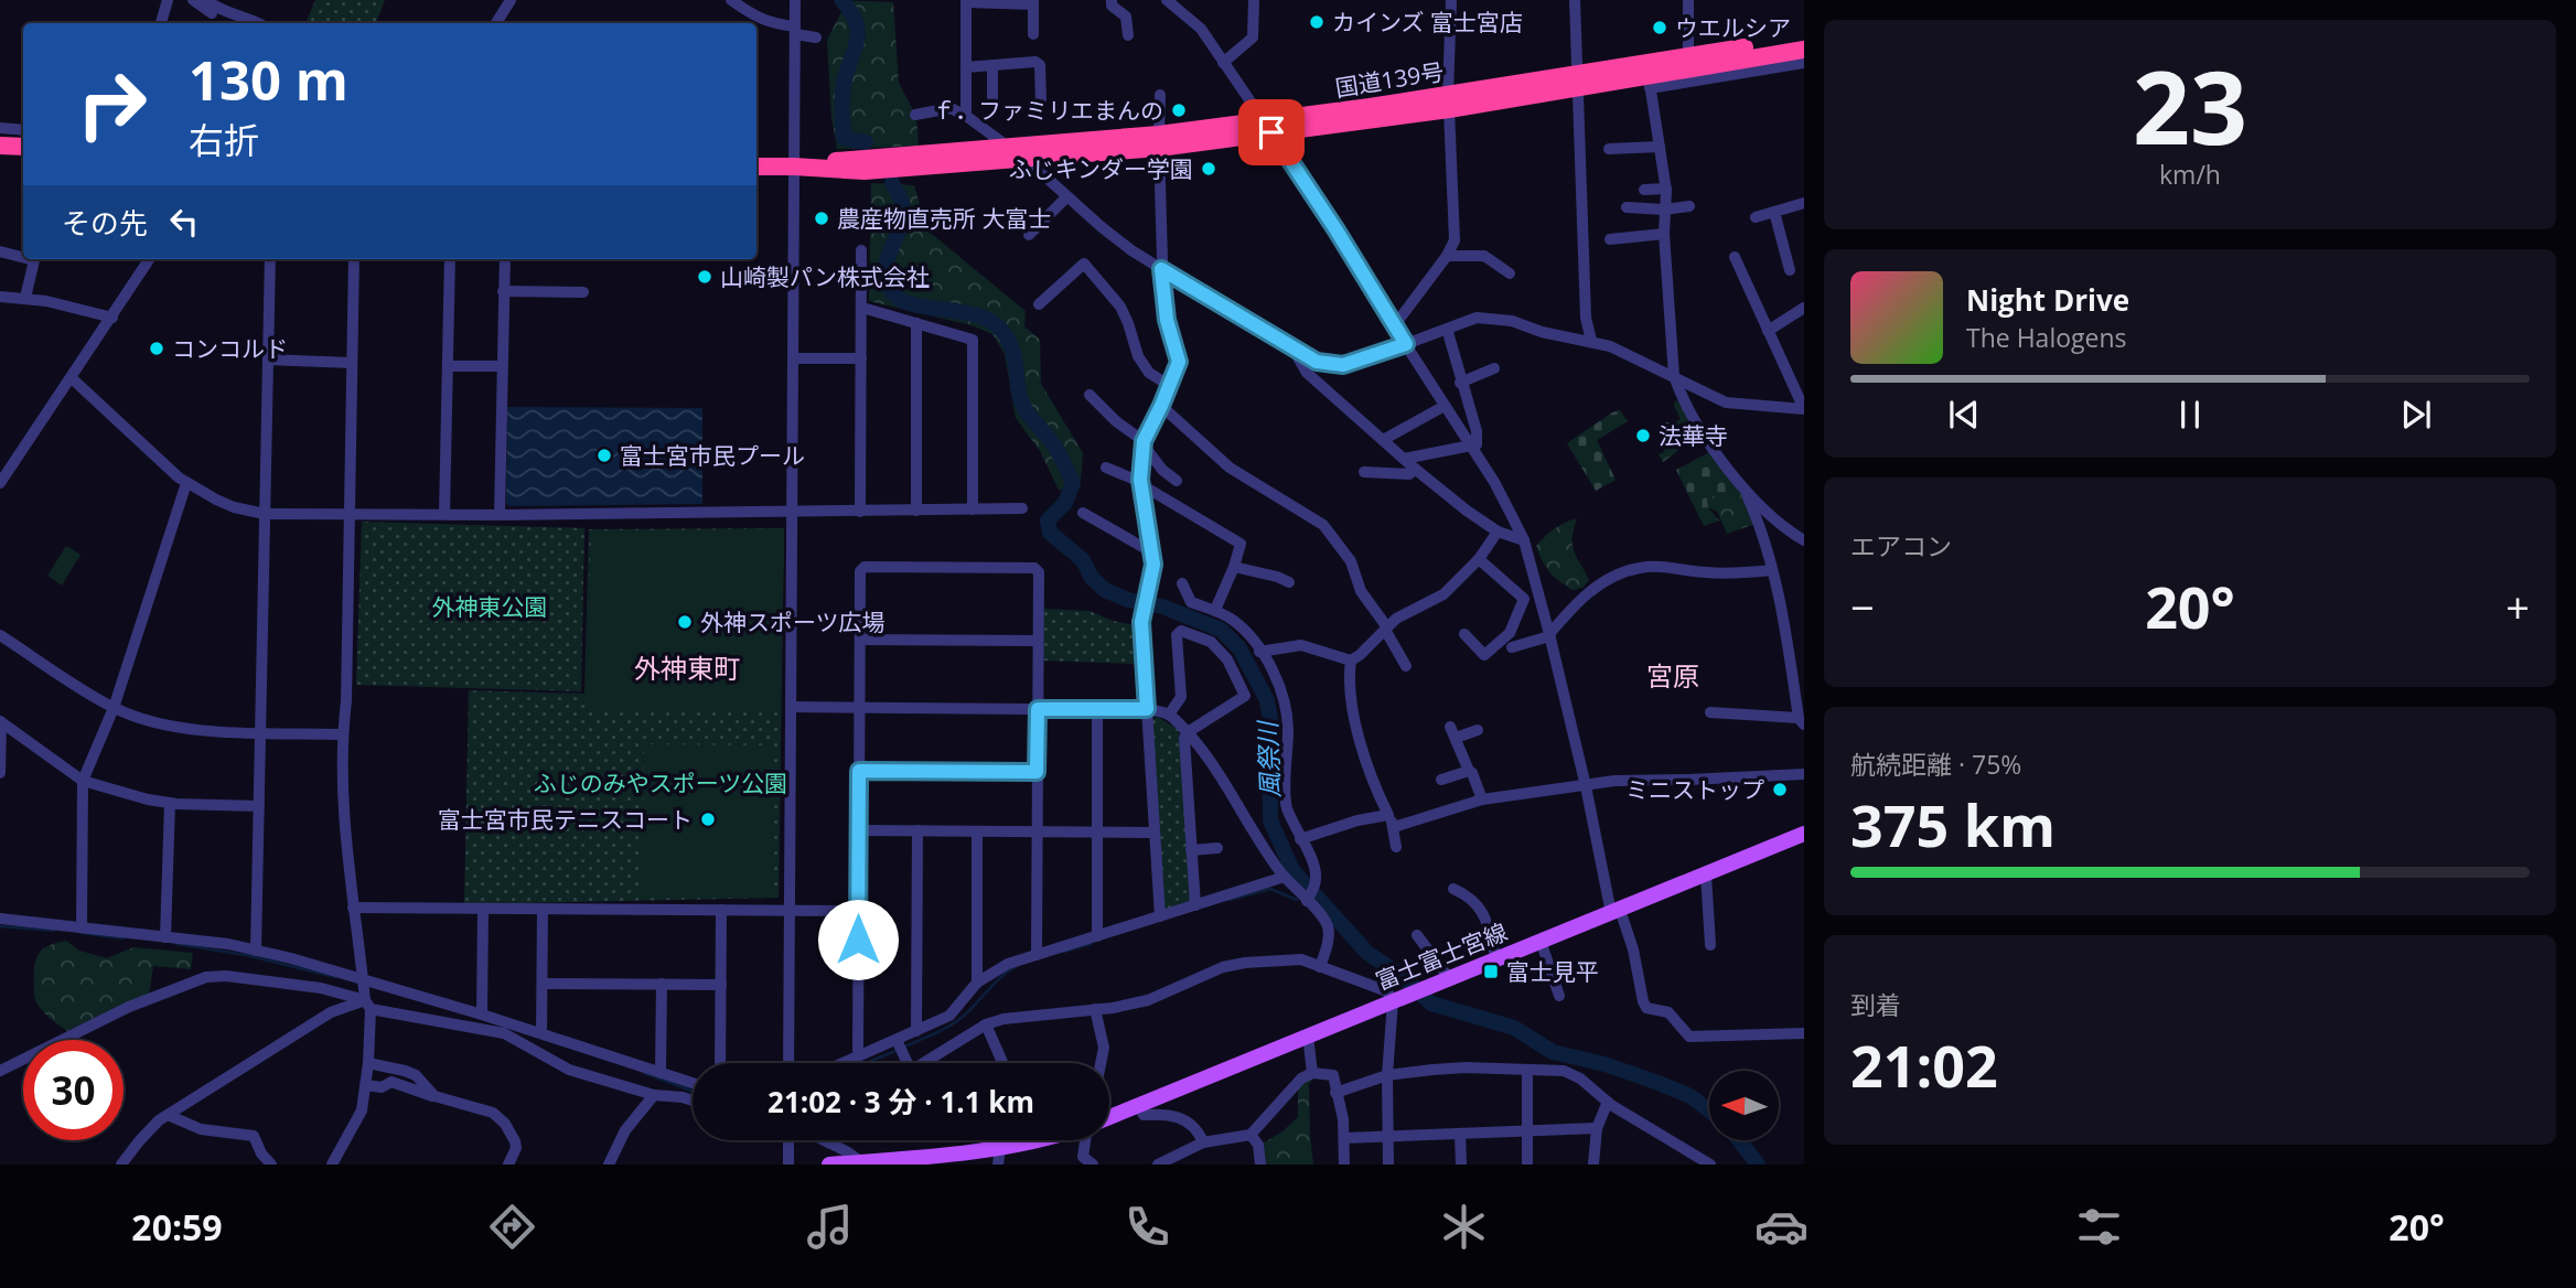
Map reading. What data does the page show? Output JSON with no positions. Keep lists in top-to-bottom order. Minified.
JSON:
{"streets":{"highway":["国道139号"],"main road":["富士富士宮線"]},"districts":["外神東町","宮原"],"water":["風祭川"],"parks":["外神東公園","ふじのみやスポーツ公園"],"places":{"other":["カインズ 富士宮店","ウエルシア","ｆ．ファミリエまんの","ふじキンダー学園","農産物直売所 大富士","山崎製パン株式会社","コンコルド","法華寺","富士宮市民プール","外神スポーツ広場","ミニストップ","富士宮市民テニスコート"],"transit":["富士見平"]},"north":"left","page":{"tile":[["23","km/h"],"エアコン",["航続距離 · 75%","375 km"],["到着","21:02"]],"turn":["130 m","右折"],"then":"その先","song":["Night Drive","The Halogens"],"heat":["−","20°","+"],"limit":"30","trip":"21:02 · 3 分 · 1.1 km","tabs":["20:59","20°"]}}
